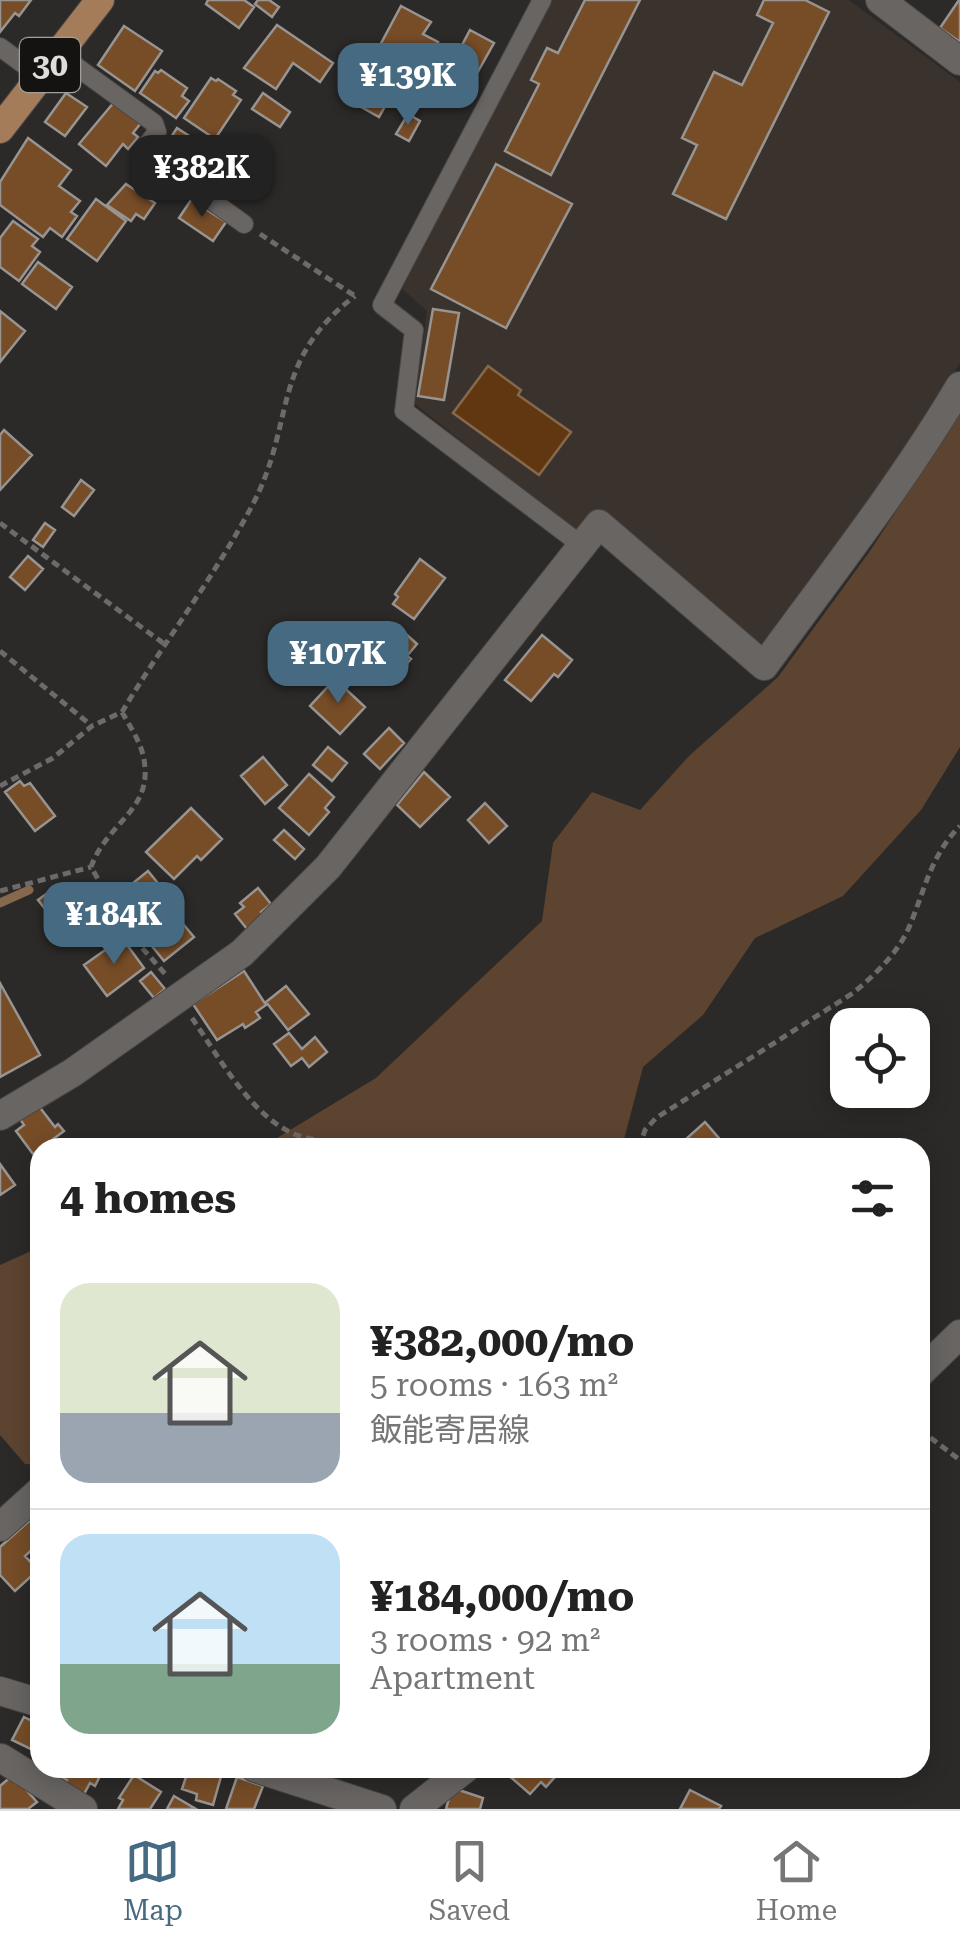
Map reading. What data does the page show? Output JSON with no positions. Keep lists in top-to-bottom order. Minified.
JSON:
{"streets":{"main road":["30"]},"page":{"price":["¥139K","¥382K","¥107K","¥184K"],"heading":"4 homes","list":[{"name":"¥382,000/mo","note":"5 rooms · 163 m² · 飯能寄居線"},{"name":"¥184,000/mo","note":"3 rooms · 92 m² · Apartment"}],"tabs":["Map","Saved","Home"]}}
